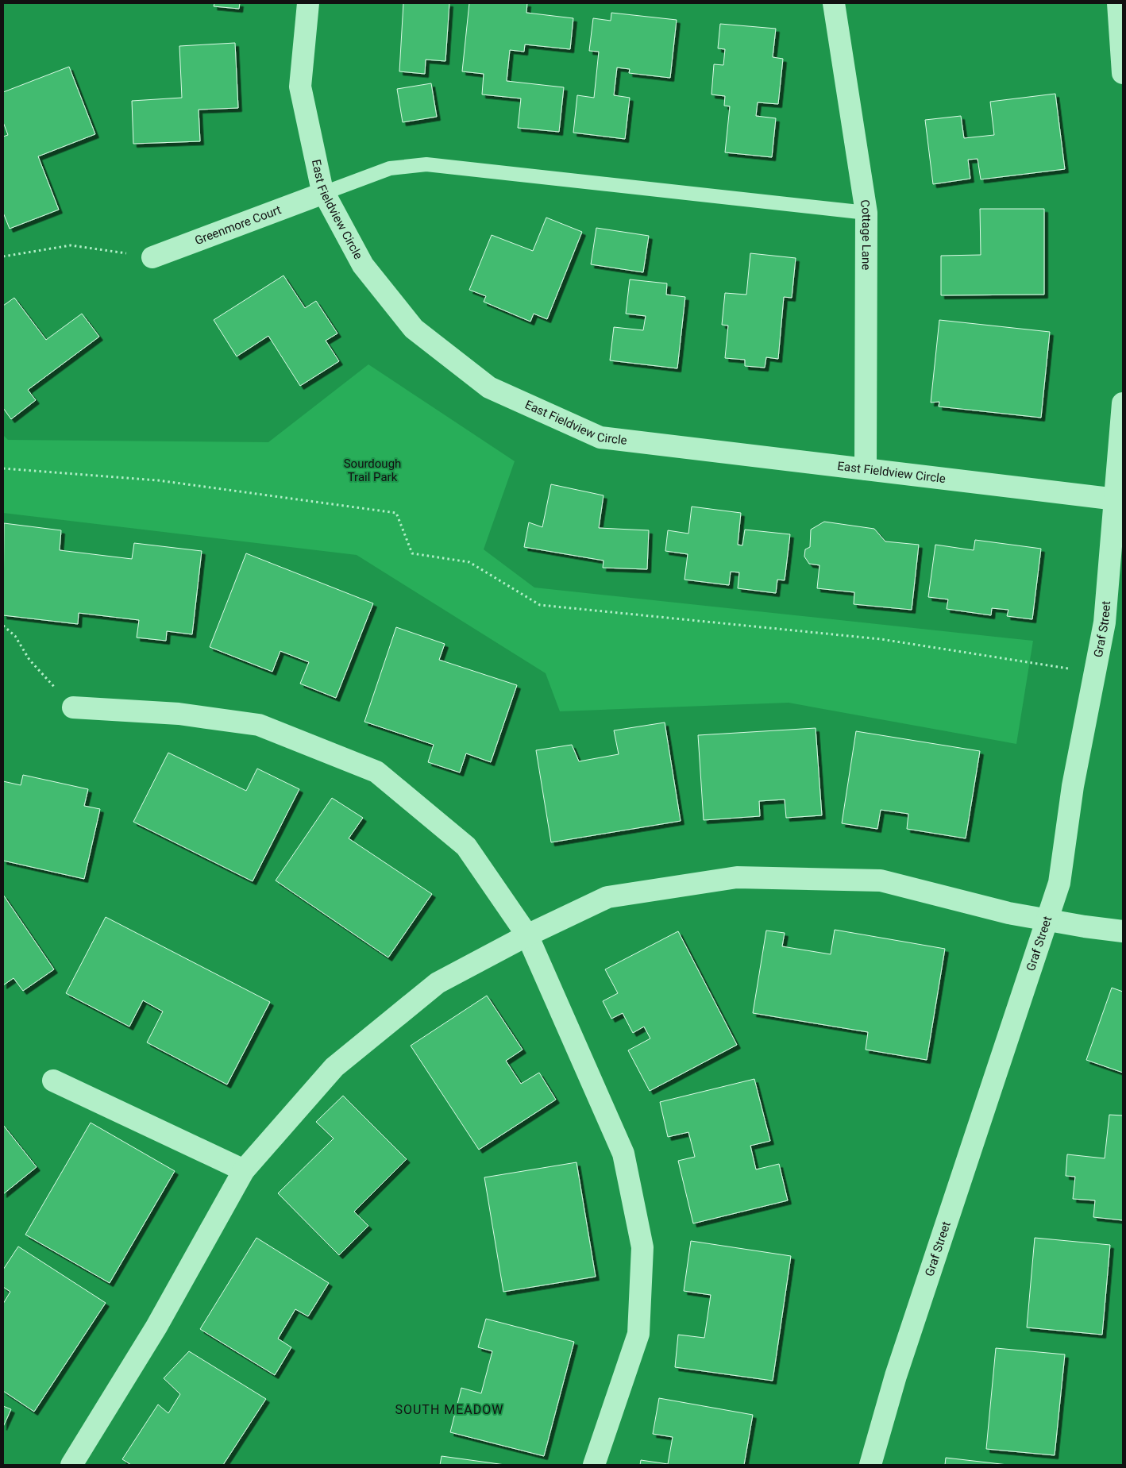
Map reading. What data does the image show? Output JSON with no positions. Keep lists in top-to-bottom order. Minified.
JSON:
{"streets":{"street":["East Fieldview Circle","Greenmore Court","Cottage Lane","Graf Street"]},"crossings":[["East Fieldview Circle","Greenmore Court"],["East Fieldview Circle","Cottage Lane"],["East Fieldview Circle","Graf Street"]],"districts":["SOUTH MEADOW"],"parks":["Sourdough Trail Park"]}
